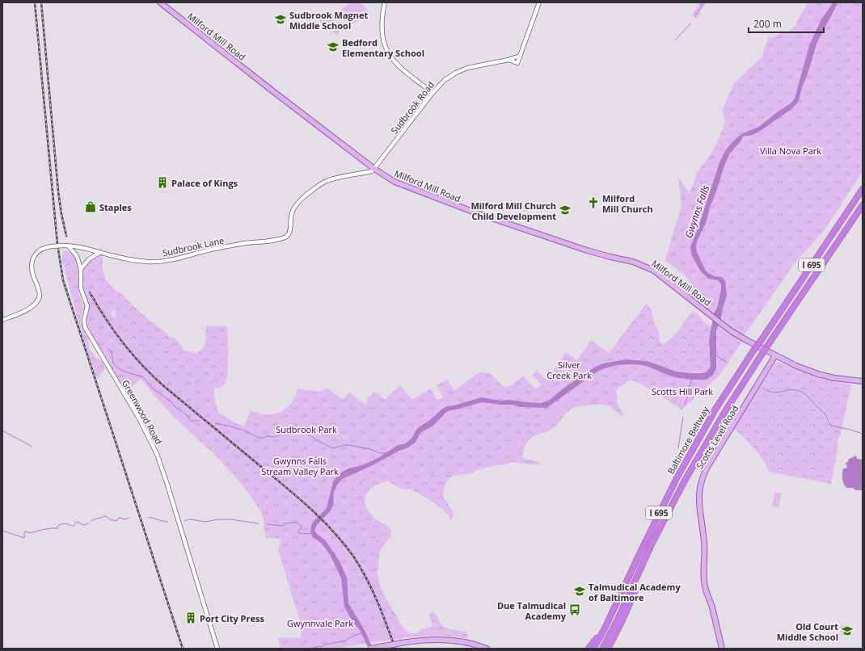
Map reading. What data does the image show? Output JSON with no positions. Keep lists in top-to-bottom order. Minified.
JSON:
{"streets":{"highway":["I 695","Baltimore Beltway"],"main road":["Milford Mill Road","Scotts Level Road"],"street":["Sudbrook Road","Sudbrook Lane","Greenwood Road"]},"crossings":[["Milford Mill Road","Sudbrook Road"],["Milford Mill Road","Sudbrook Lane"],["Milford Mill Road","Scotts Level Road"],["Sudbrook Road","Sudbrook Lane"],["Sudbrook Lane","Greenwood Road"]],"water":["Gwynns Falls"],"parks":["Villa Nova Park","Silver Creek Park","Scotts Hill Park","Sudbrook Park","Gwynns Falls Stream Valley Park","Gwynnvale Park"],"places":{"school or university":["Sudbrook Magnet Middle School","Bedford Elementary School","Milford Mill Church Child Development","Talmudical Academy of Baltimore","Old Court Middle School"],"building":["Palace of Kings","Port City Press"],"church":["Milford Mill Church"],"shop":["Staples"],"bus stop":["Due Talmudical Academy"]},"scale_bar":"200 m"}
